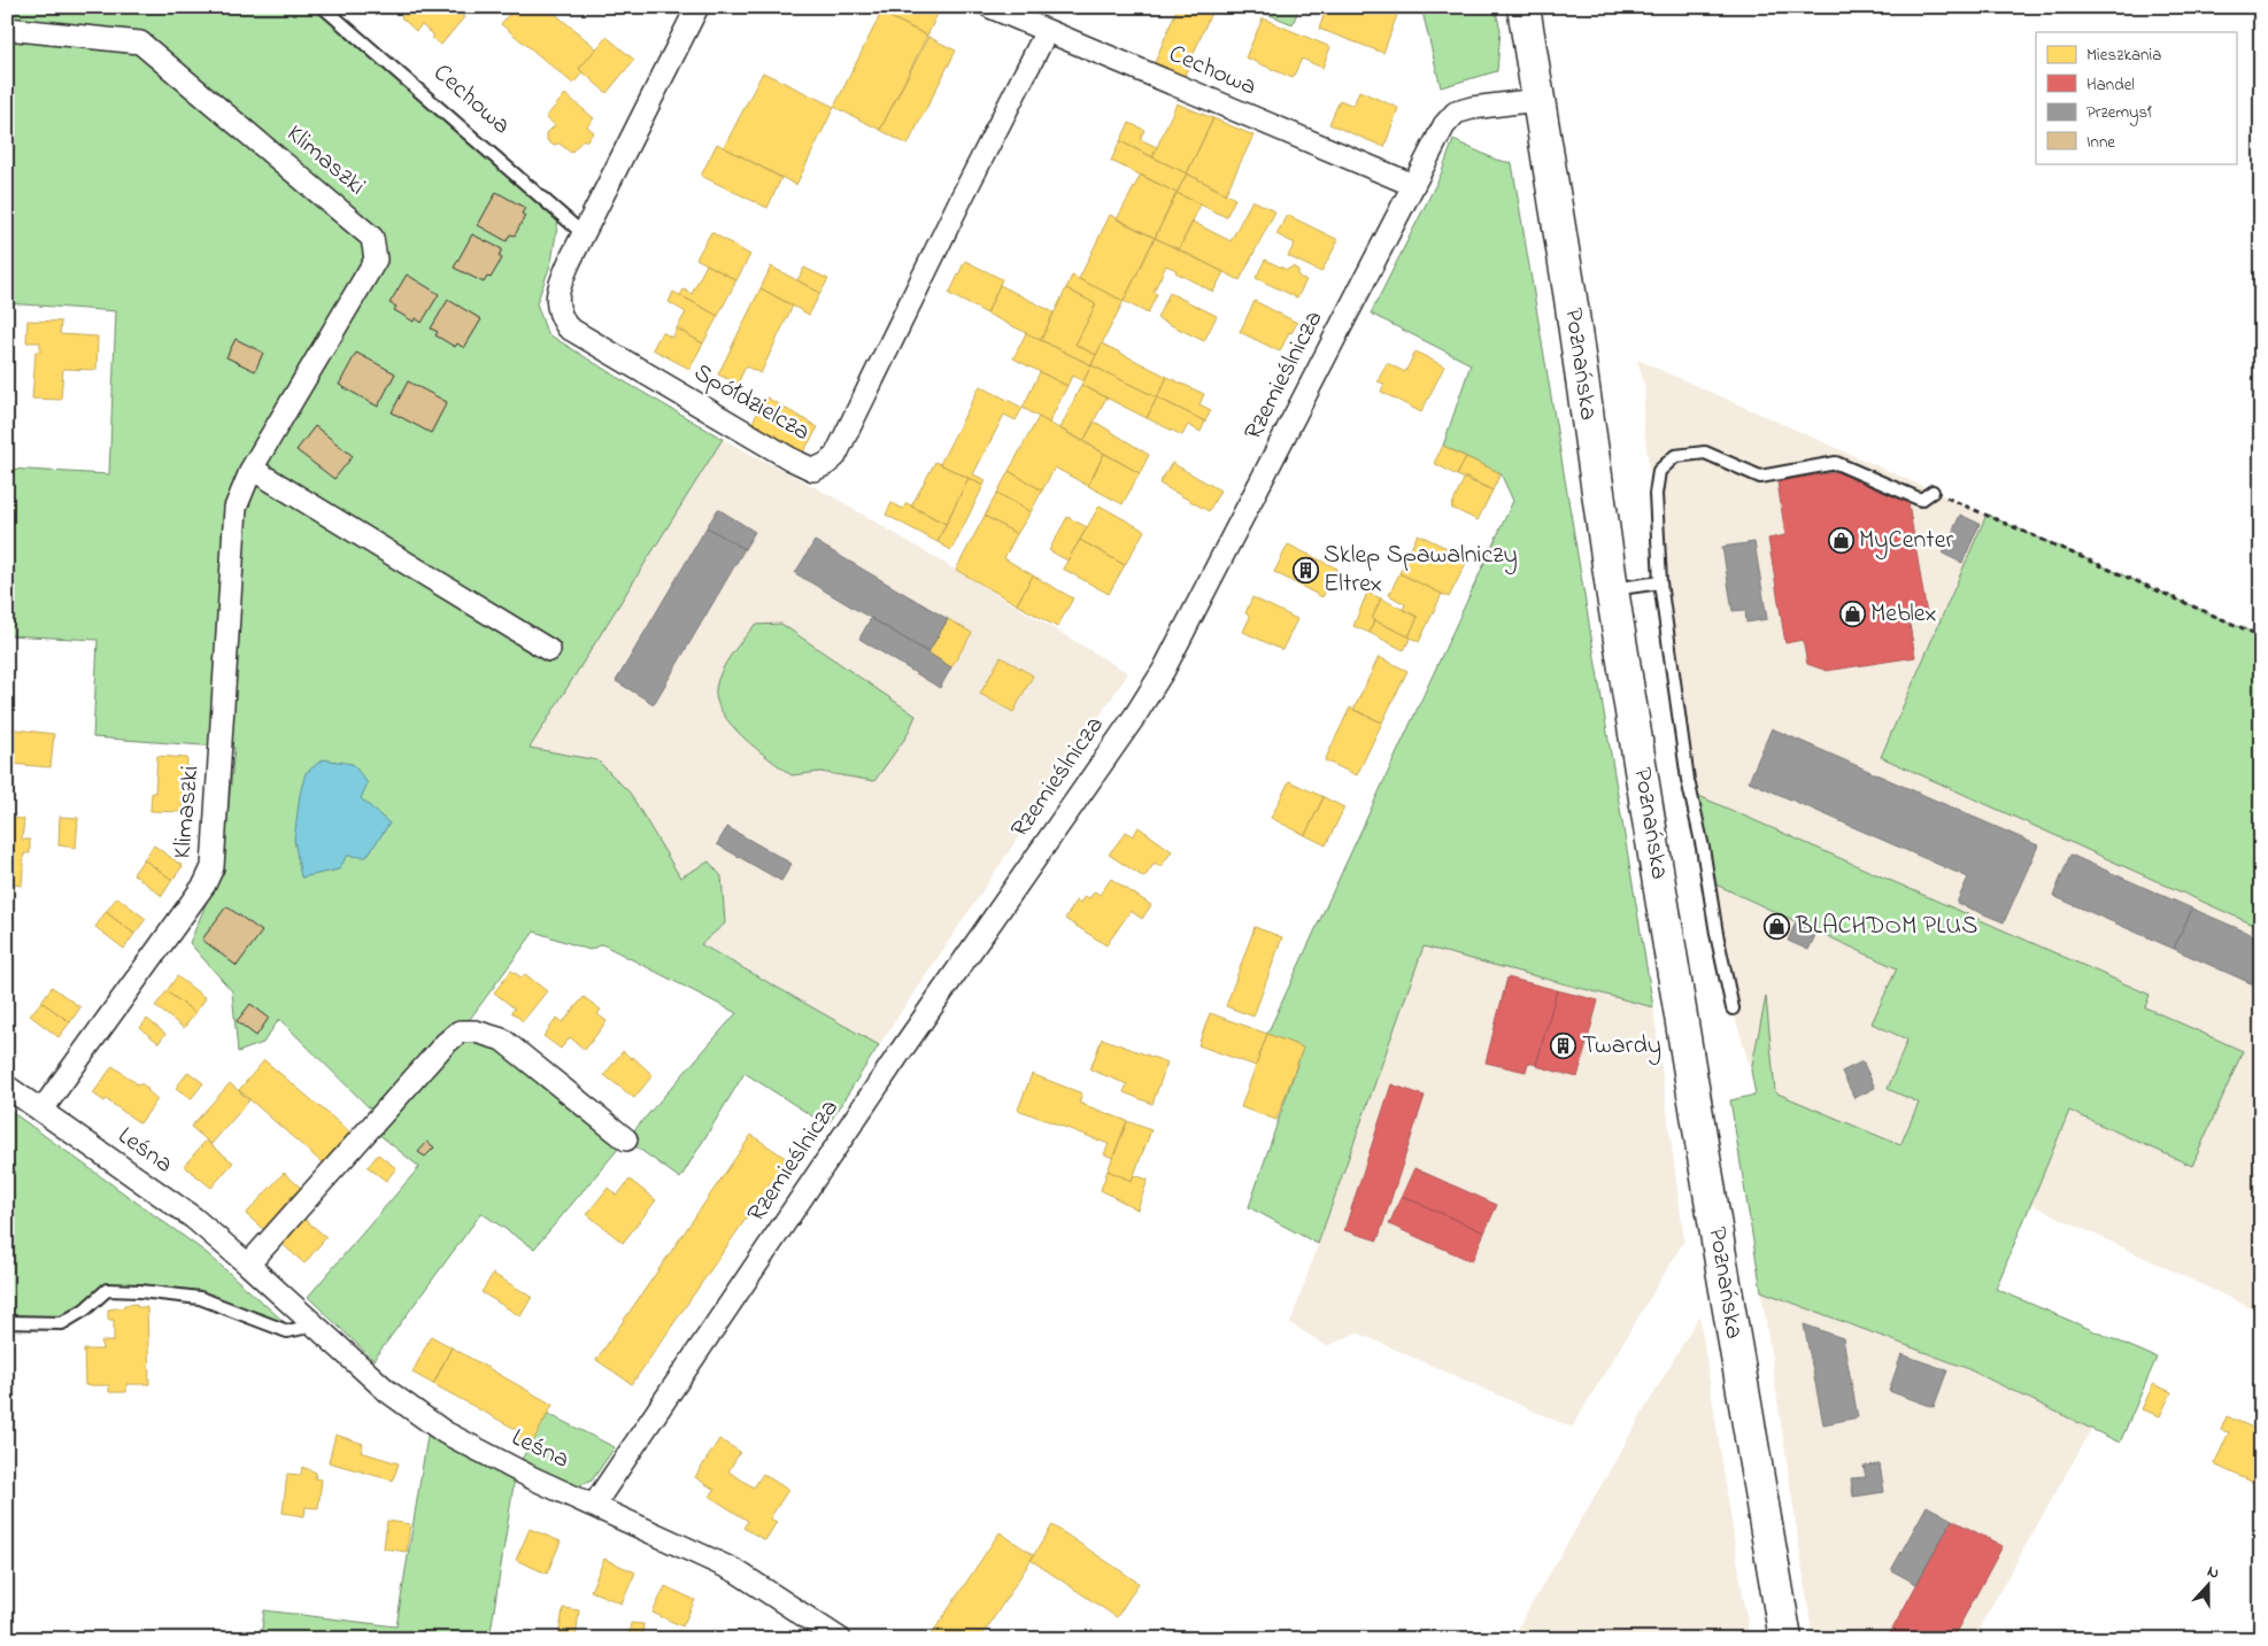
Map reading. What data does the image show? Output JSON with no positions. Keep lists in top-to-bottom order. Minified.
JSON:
{"streets":{"main road":["Poznańska"],"street":["Cechowa","Klimaszki","Rzemieślnicza","Spółdzielcza","Leśna"]},"crossings":[["Cechowa","Rzemieślnicza"],["Cechowa","Spółdzielcza"],["Klimaszki","Leśna"],["Poznańska","Rzemieślnicza"],["Rzemieślnicza","Leśna"]],"places":{"shop":["MyCenter","Meblex","BLACHDOM PLUS"],"building":["Sklep Spawalniczy Eltrex","Twardy"]},"legend":["Mieszkania","Handel","Przemysł","Inne"],"north":"top"}
